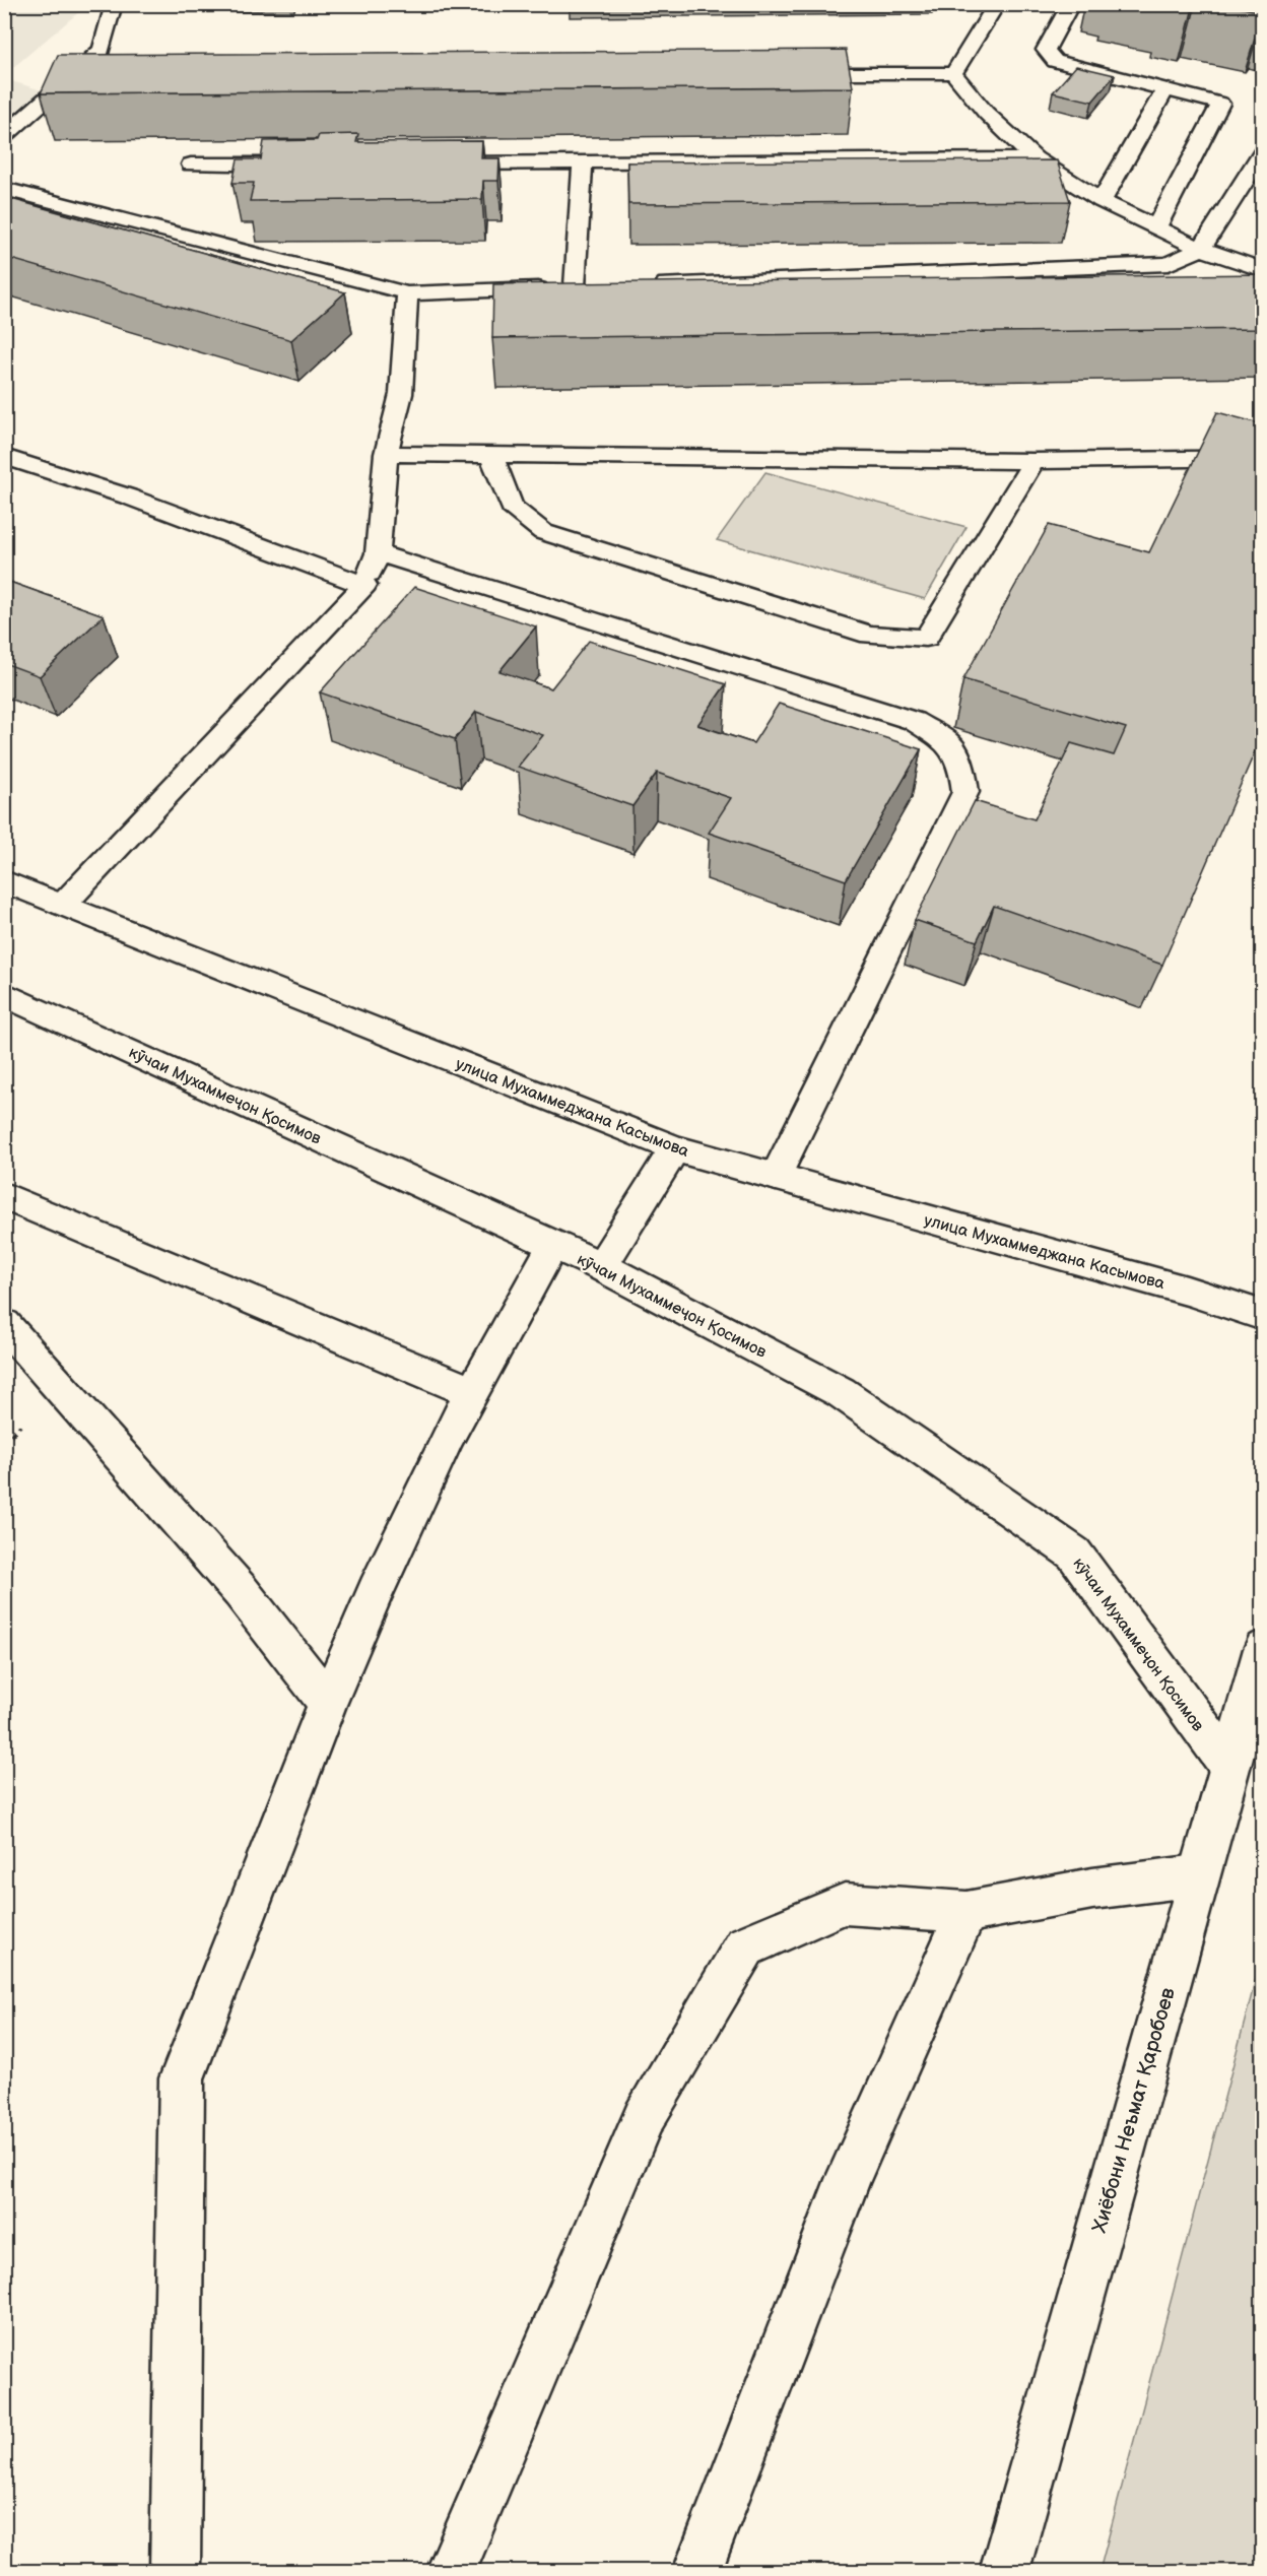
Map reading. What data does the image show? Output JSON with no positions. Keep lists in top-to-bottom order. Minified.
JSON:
{"streets":{"main road":["кӯчаи Мухаммеҷон Қосимов","улица Мухаммеджана Касымова","Хиёбони Неъмат Қаробоев"]},"crossings":[["кӯчаи Мухаммеҷон Қосимов","Хиёбони Неъмат Қаробоев"]]}
